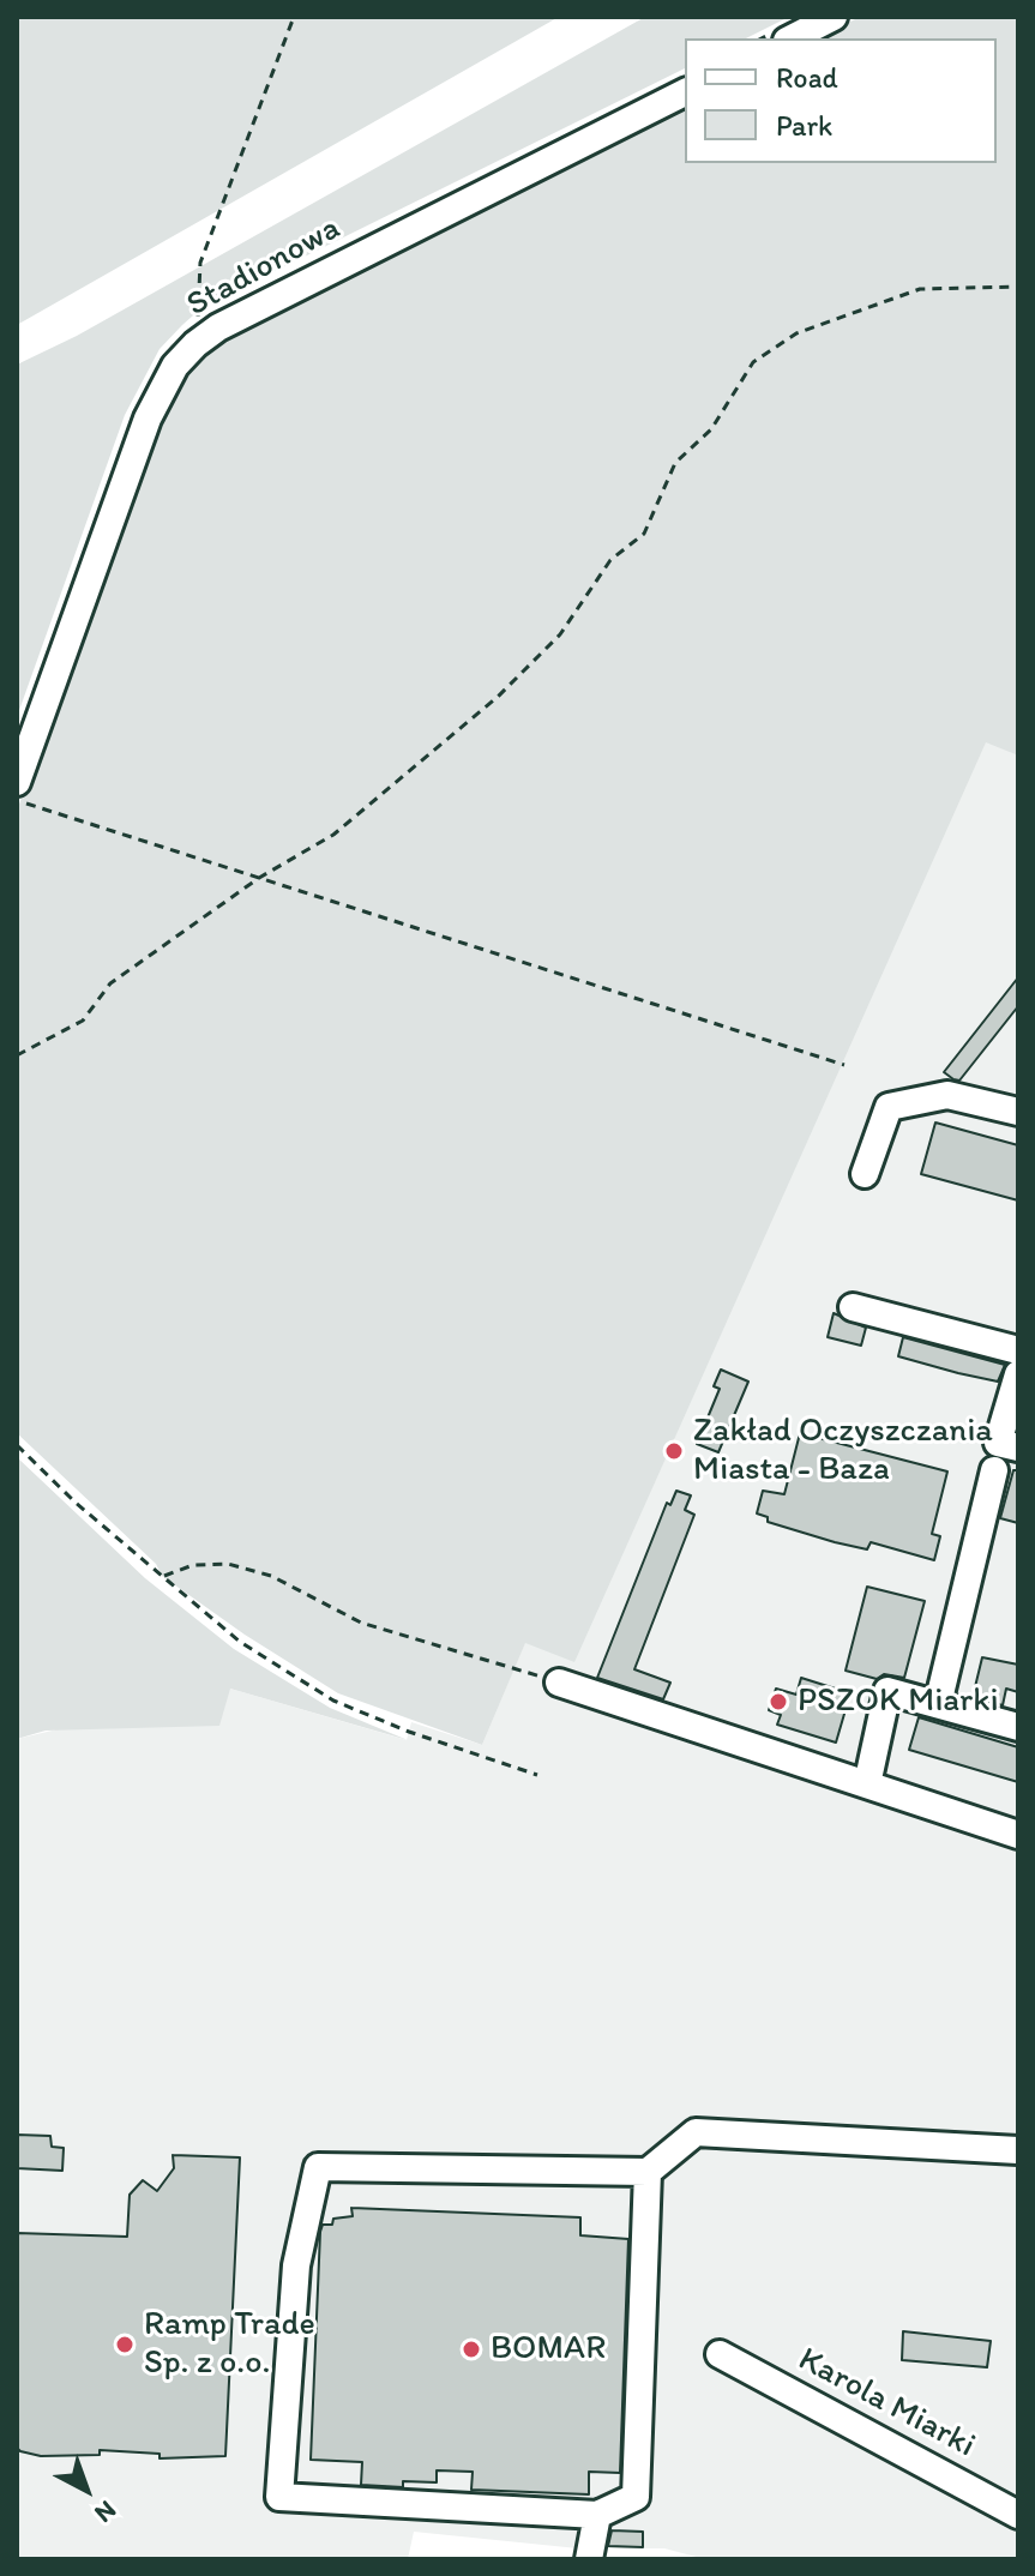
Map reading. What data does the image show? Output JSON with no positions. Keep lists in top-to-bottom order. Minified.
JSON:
{"streets":{"street":["Stadionowa","Karola Miarki"]},"places":["Zakład Oczyszczania Miasta - Baza","PSZOK Miarki","Ramp Trade Sp. z o.o.","BOMAR"],"legend":["Road","Park"],"north":"bottom right"}
